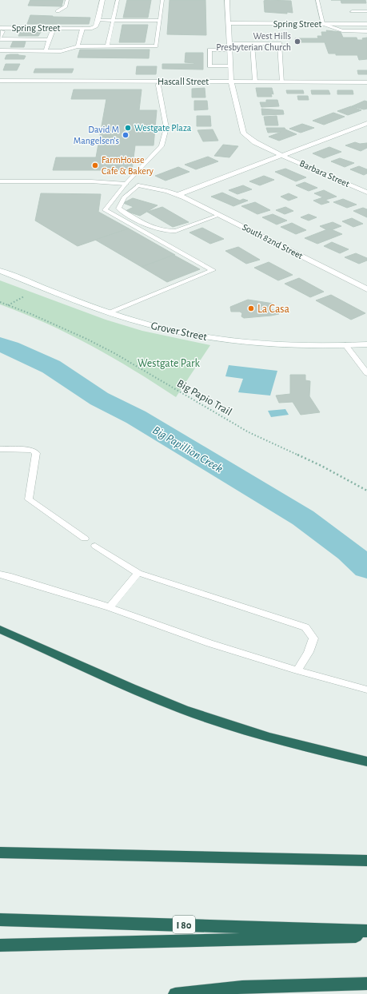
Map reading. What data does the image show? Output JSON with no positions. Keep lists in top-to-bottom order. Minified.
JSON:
{"streets":{"highway":["I 80"],"street":["Spring Street","Hascall Street","Barbara Street","South 82nd Street","Grover Street"],"path":["Big Papio Trail"]},"crossings":[["Spring Street","Barbara Street"],["Hascall Street","Barbara Street"]],"water":["Big Papillion Creek"],"parks":["Westgate Park"],"places":["West Hills Presbyterian Church","Westgate Plaza","David M Mangelsen's","FarmHouse Cafe & Bakery","La Casa"]}
